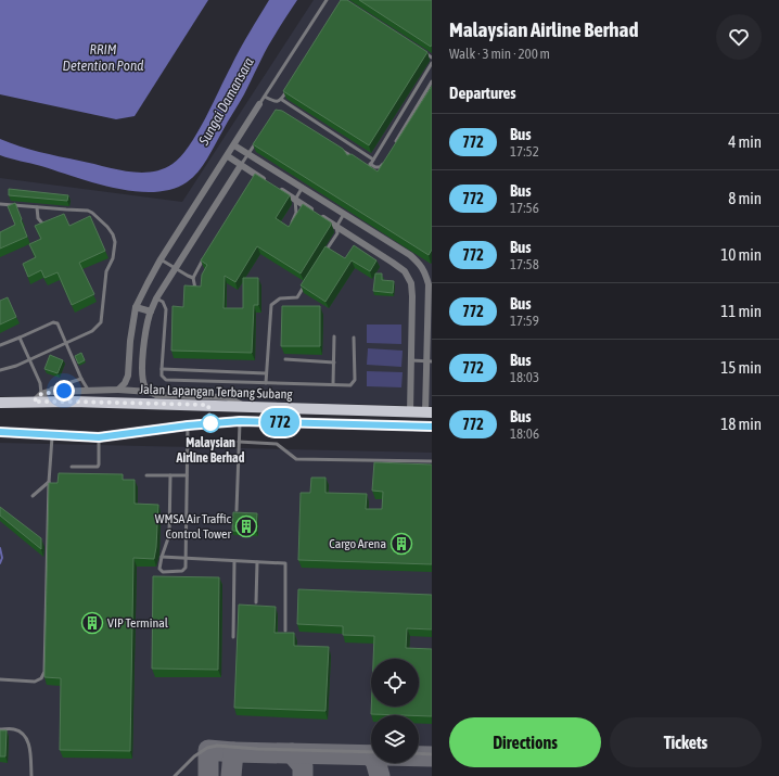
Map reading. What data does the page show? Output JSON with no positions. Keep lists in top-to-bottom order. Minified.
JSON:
{"streets":{"main road":["Jalan Lapangan Terbang Subang"]},"water":["RRIM Detention Pond","Sungai Damansara"],"places":{"other":["Malaysian Airline Berhad"],"building":["WMSA Air Traffic Control Tower","Cargo Arena","VIP Terminal"]},"lines":["bus line 772"],"page":{"on_map":"772","heading":[["Malaysian Airline Berhad","Walk · 3 min · 200 m"],"Departures"],"list":[{"mark":"772","name":"Bus","note":"17:52","value":"4 min"},{"mark":"772","name":"Bus","note":"17:56","value":"8 min"},{"mark":"772","name":"Bus","note":"17:58","value":"10 min"},{"mark":"772","name":"Bus","note":"17:59","value":"11 min"},{"mark":"772","name":"Bus","note":"18:03","value":"15 min"},{"mark":"772","name":"Bus","note":"18:06","value":"18 min"}],"buttons":["Directions","Tickets"]}}
